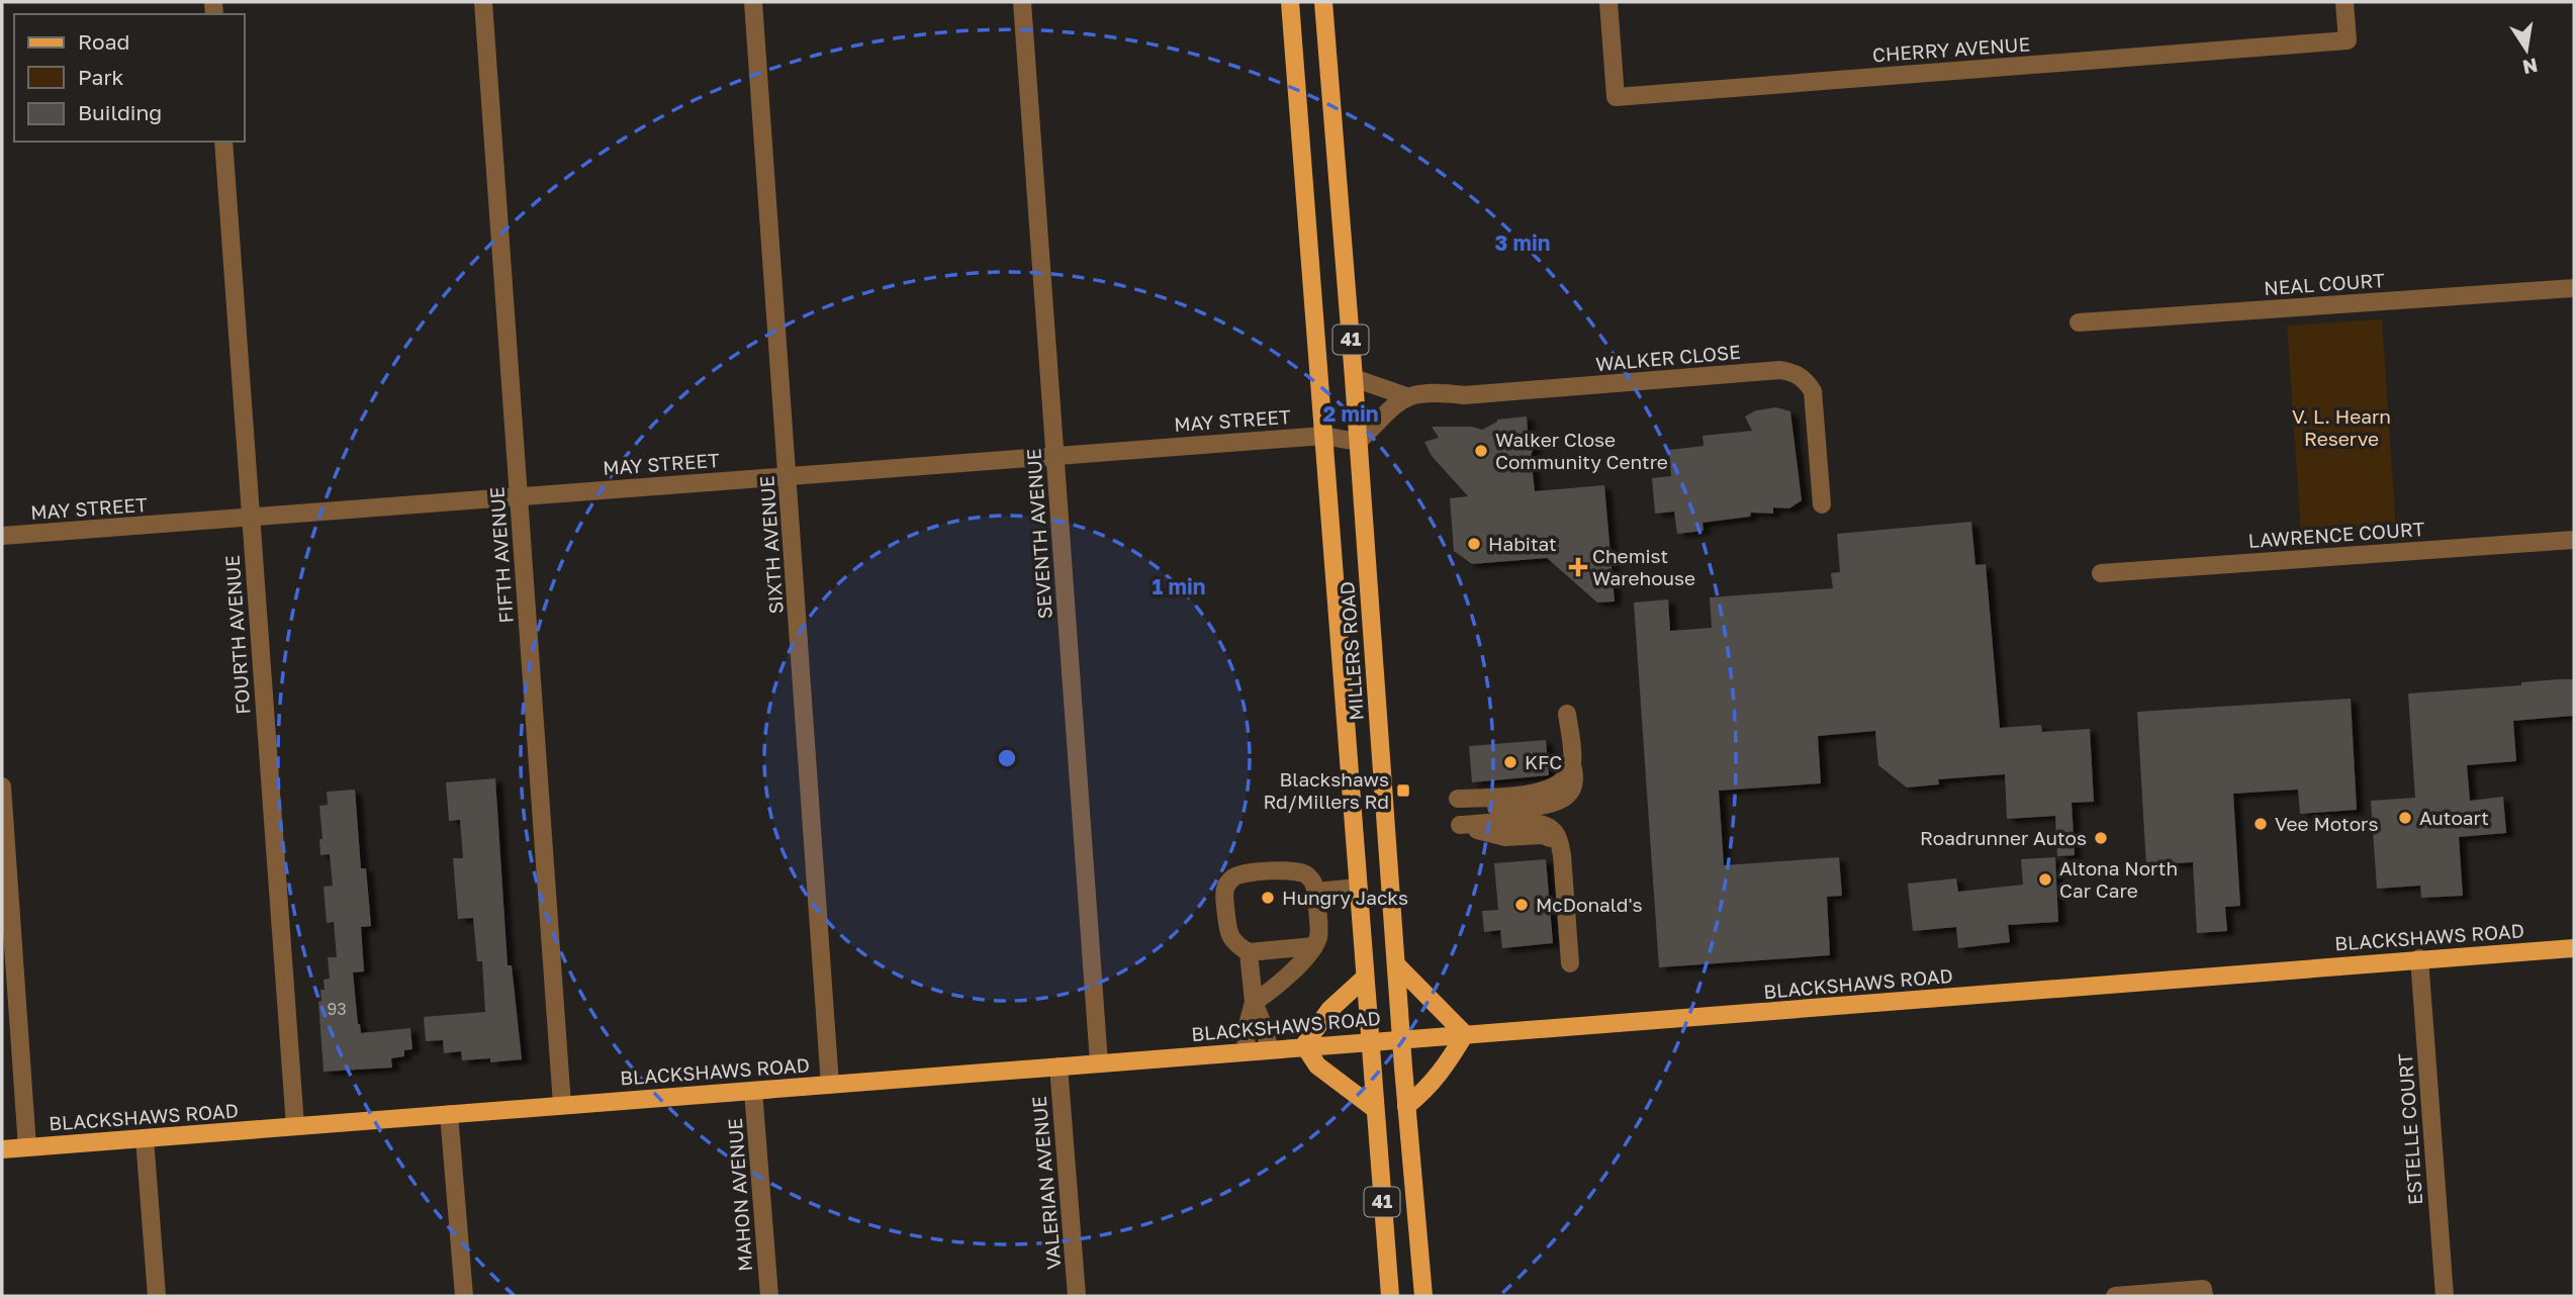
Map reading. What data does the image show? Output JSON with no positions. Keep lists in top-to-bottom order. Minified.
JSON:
{"streets":{"main road":["41","MILLERS ROAD","BLACKSHAWS ROAD"],"street":["CHERRY AVENUE","NEAL COURT","WALKER CLOSE","MAY STREET","SEVENTH AVENUE","LAWRENCE COURT","SIXTH AVENUE","FIFTH AVENUE","FOURTH AVENUE","ESTELLE COURT","VALERIAN AVENUE","MAHON AVENUE"]},"crossings":[["WALKER CLOSE","MILLERS ROAD"],["MAY STREET","SEVENTH AVENUE"],["MAY STREET","SIXTH AVENUE"],["MAY STREET","FIFTH AVENUE"],["MAY STREET","FOURTH AVENUE"],["MAY STREET","MILLERS ROAD"],["SEVENTH AVENUE","BLACKSHAWS ROAD"],["SIXTH AVENUE","BLACKSHAWS ROAD"],["FIFTH AVENUE","BLACKSHAWS ROAD"],["FOURTH AVENUE","BLACKSHAWS ROAD"],["MILLERS ROAD","BLACKSHAWS ROAD"],["BLACKSHAWS ROAD","ESTELLE COURT"],["BLACKSHAWS ROAD","VALERIAN AVENUE"],["BLACKSHAWS ROAD","MAHON AVENUE"]],"parks":["V. L. Hearn Reserve"],"places":{"other":["Walker Close Community Centre","Habitat","KFC","Autoart","Vee Motors","Roadrunner Autos","Altona North Car Care","Hungry Jacks","McDonald's"],"health":["Chemist Warehouse"],"transit":["Blackshaws Rd/Millers Rd"]},"house_numbers":["93"],"legend":["Road","Park","Building"],"north":"bottom","rings":["3 min","2 min","1 min"]}
